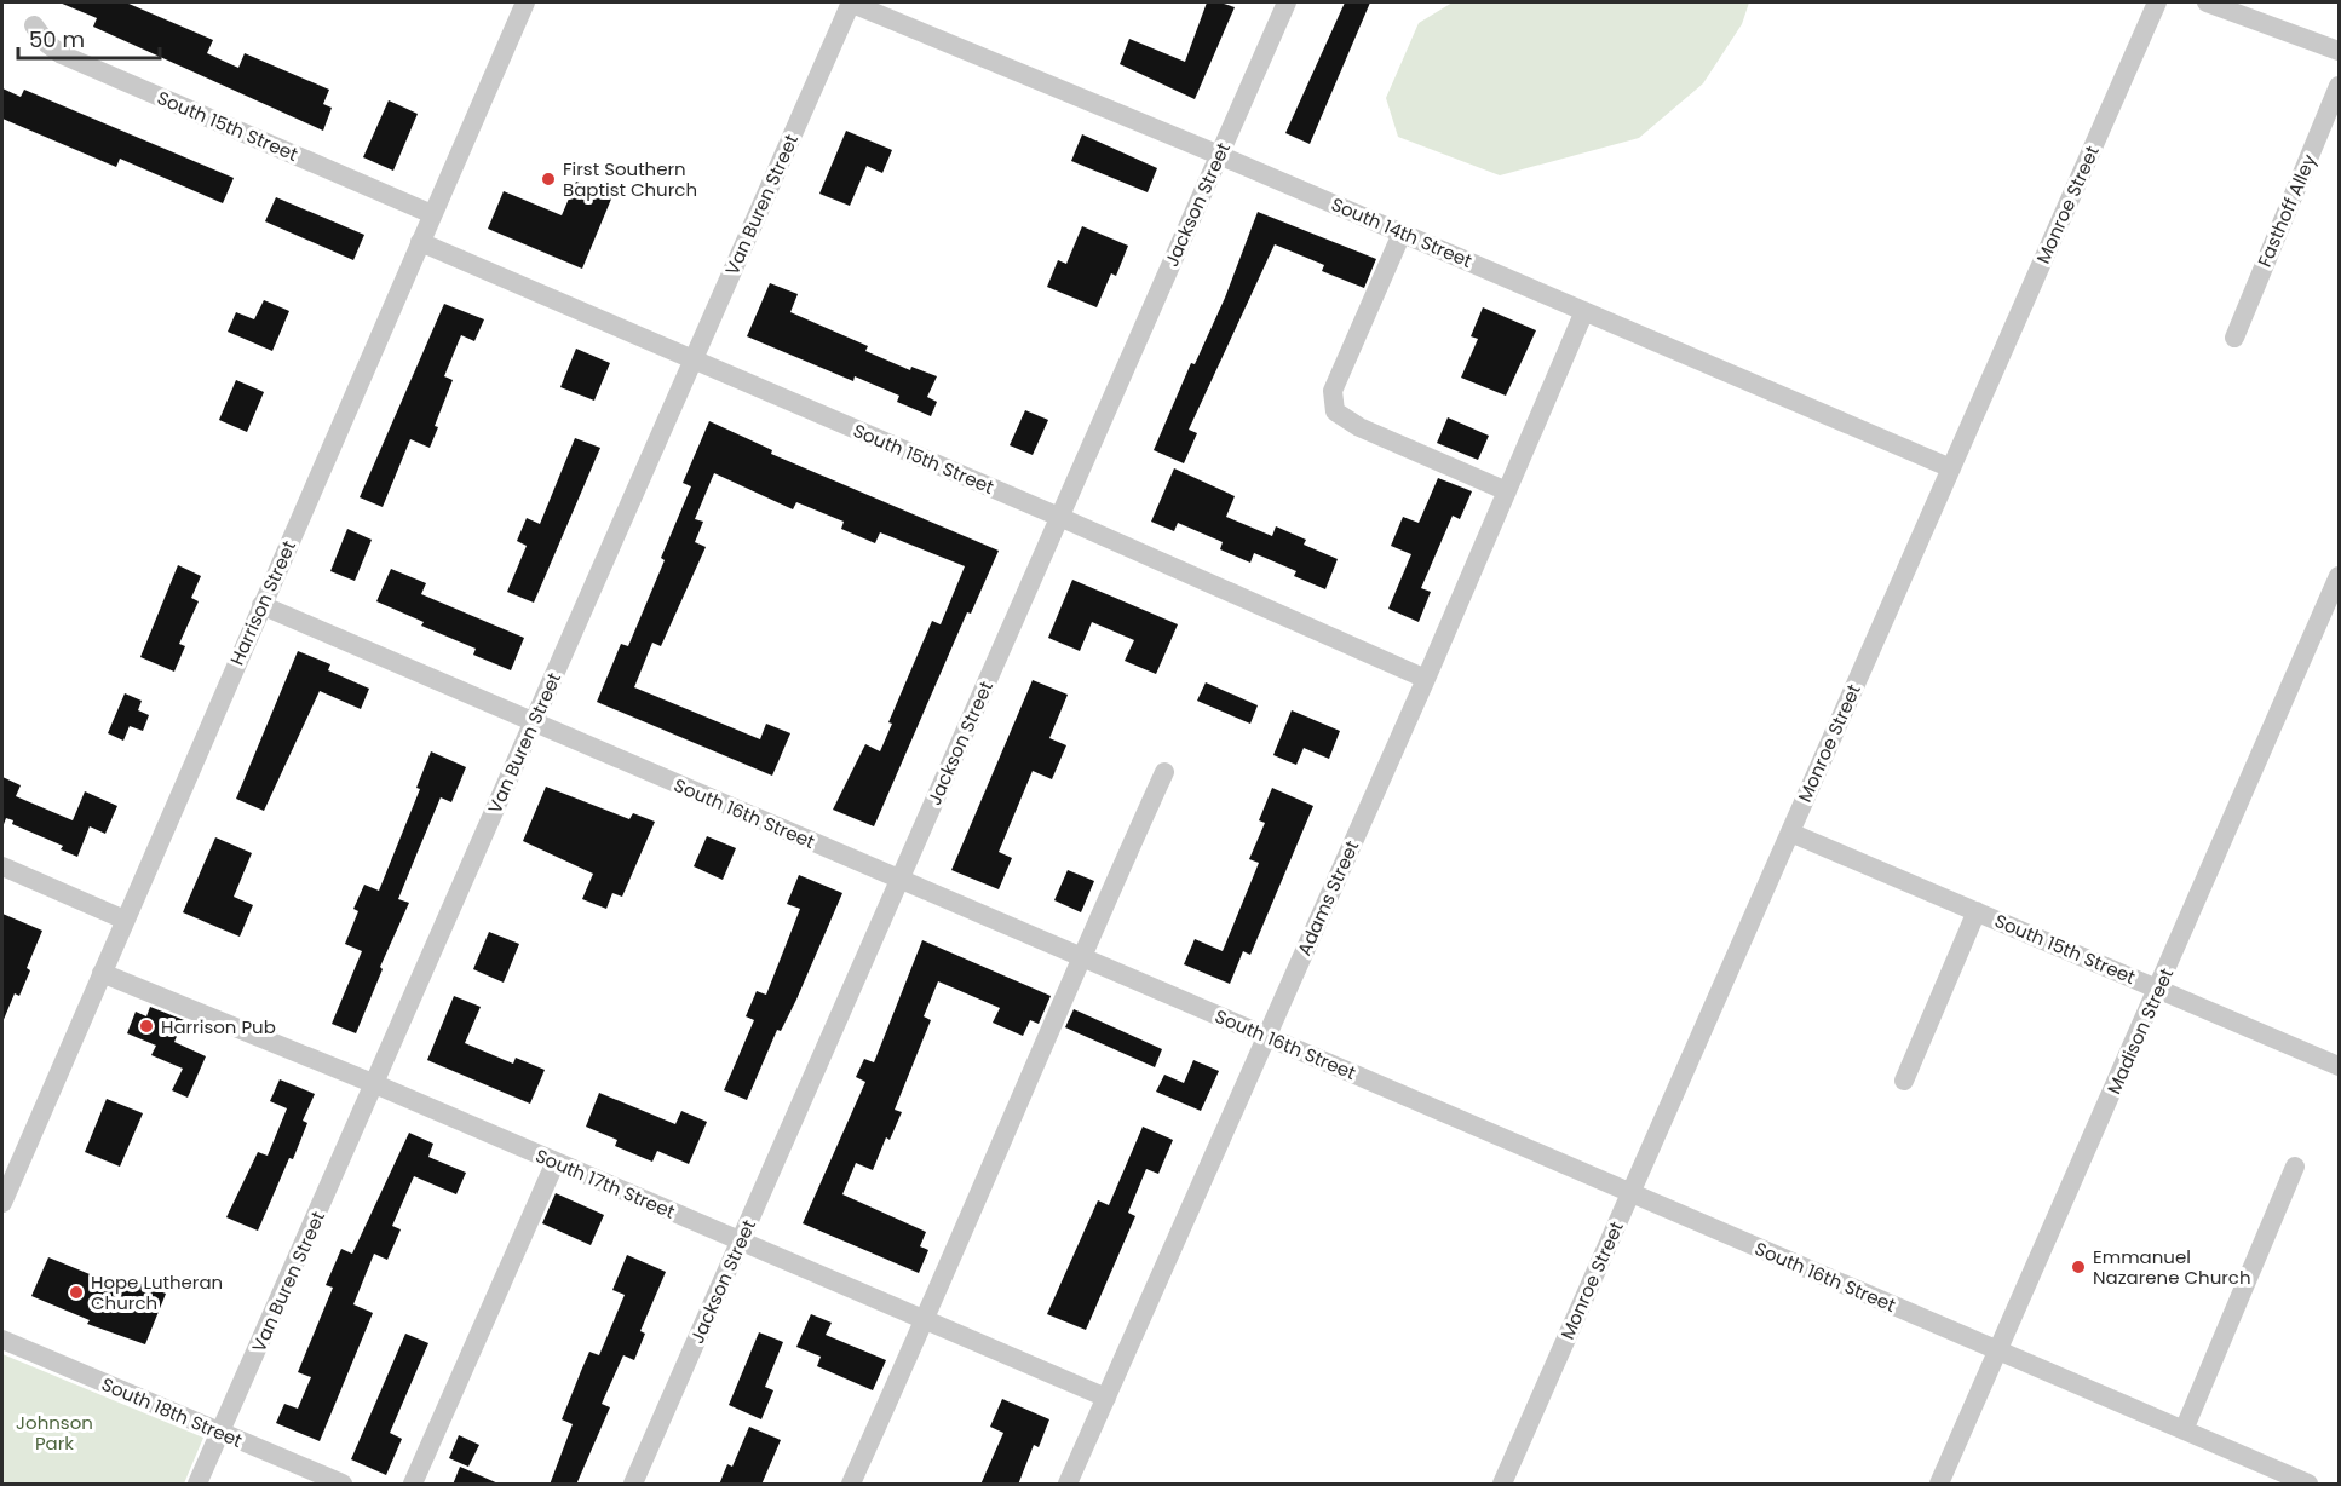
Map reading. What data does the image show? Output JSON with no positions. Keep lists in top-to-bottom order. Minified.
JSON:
{"streets":{"street":["South 15th Street","Van Buren Street","Jackson Street","Monroe Street","Fasthoff Alley","South 14th Street","Harrison Street","South 16th Street","Adams Street","Madison Street","South 17th Street","South 18th Street"]},"crossings":[["South 15th Street","Van Buren Street"],["South 15th Street","Jackson Street"],["South 15th Street","Monroe Street"],["South 15th Street","Harrison Street"],["South 15th Street","Adams Street"],["South 15th Street","Madison Street"],["Van Buren Street","South 14th Street"],["Van Buren Street","South 16th Street"],["Van Buren Street","South 17th Street"],["Van Buren Street","South 18th Street"],["Jackson Street","South 14th Street"],["Jackson Street","South 16th Street"],["Jackson Street","South 17th Street"],["Monroe Street","South 14th Street"],["Monroe Street","South 16th Street"],["South 14th Street","Adams Street"],["Harrison Street","South 16th Street"],["Harrison Street","South 17th Street"],["South 16th Street","Adams Street"],["South 16th Street","Madison Street"],["Adams Street","South 17th Street"]],"parks":["Johnson Park"],"places":["First Southern Baptist Church","Harrison Pub","Emmanuel Nazarene Church","Hope Lutheran Church"],"scale_bar":"50 m"}
